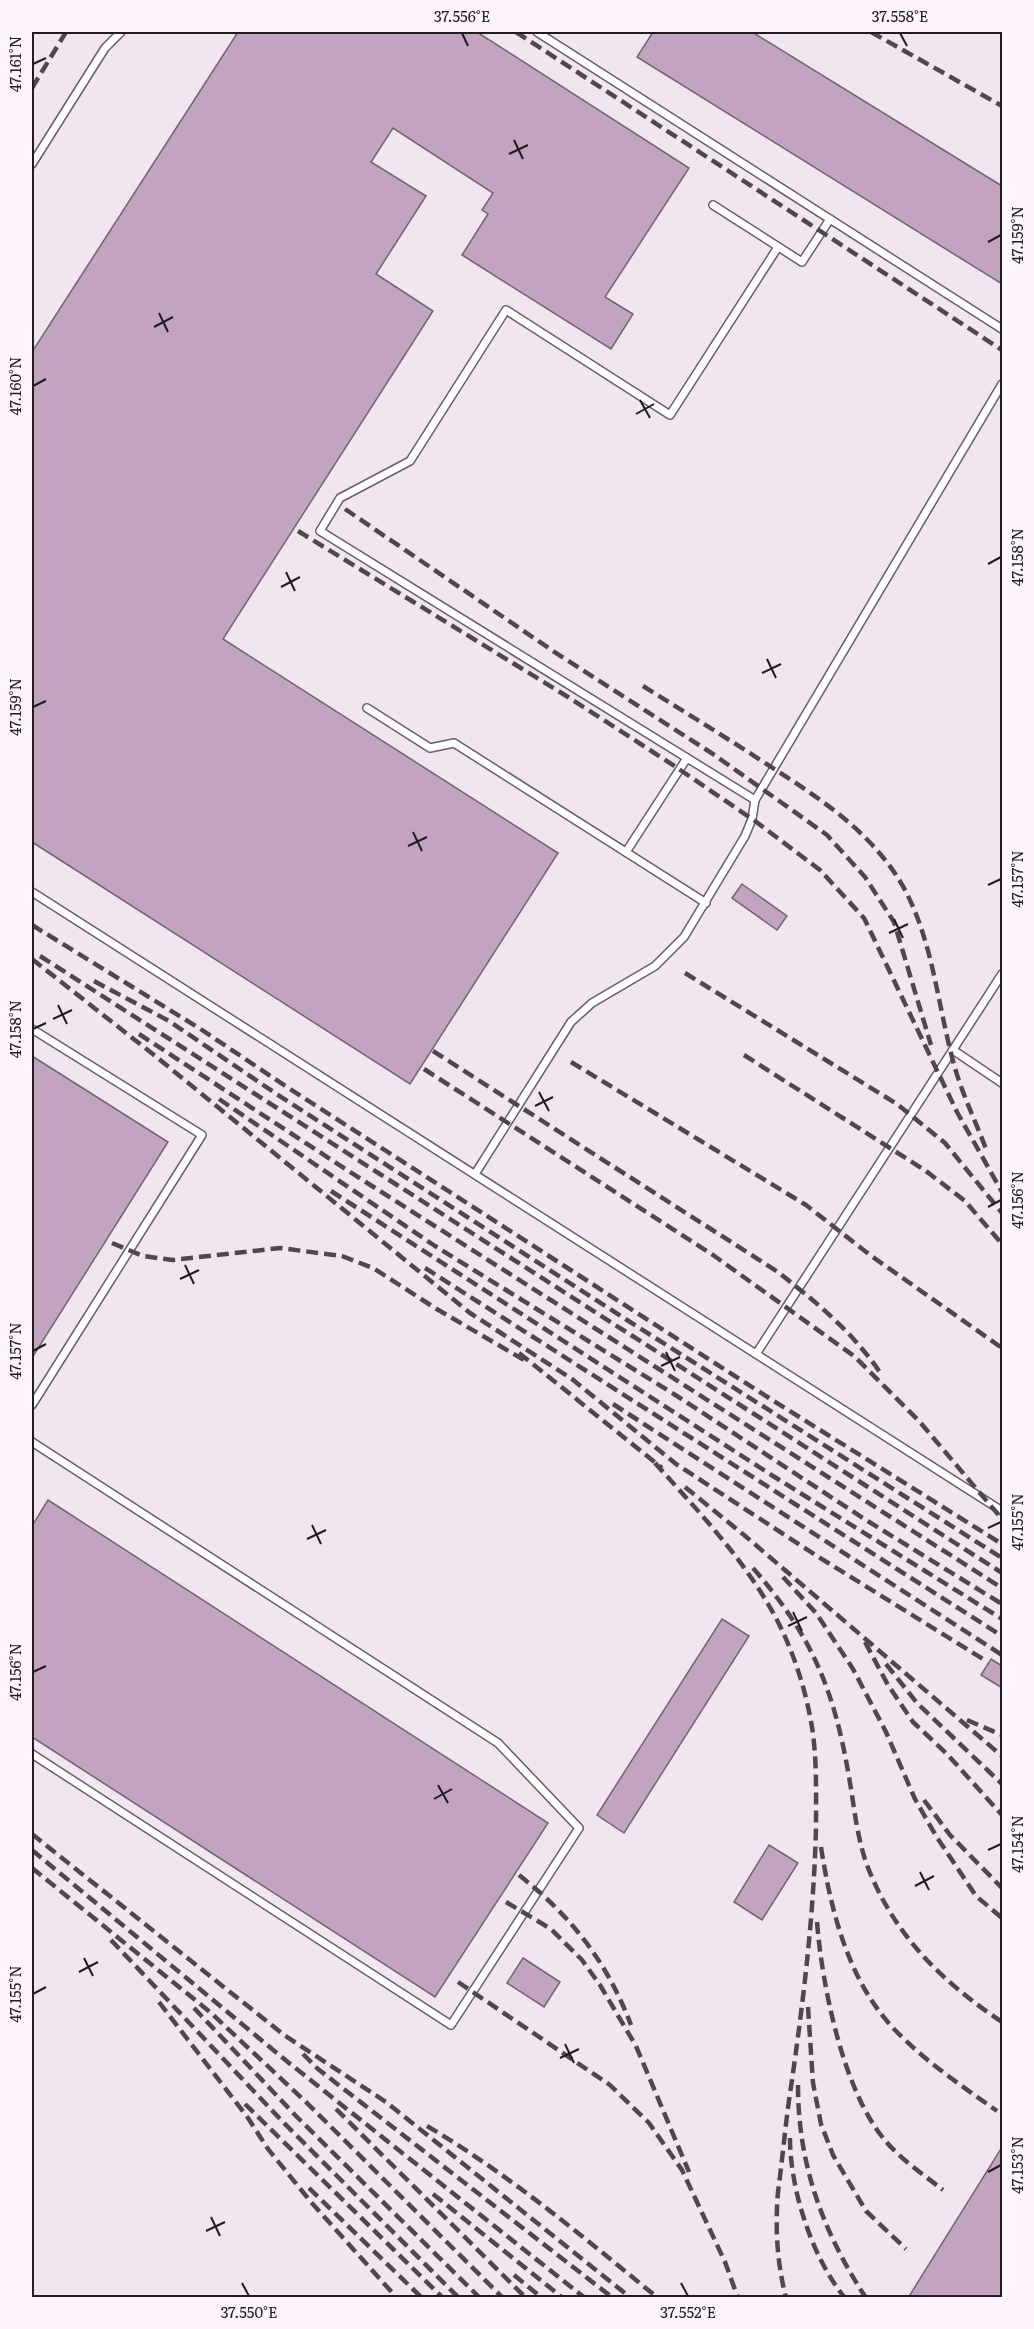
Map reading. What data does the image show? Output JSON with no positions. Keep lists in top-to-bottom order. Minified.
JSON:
{"coordinates":["37.556°E","37.558°E","47.161°N","47.159°N","47.160°N","47.158°N","47.157°N","47.156°N","47.155°N","47.154°N","47.153°N","37.550°E","37.552°E"]}
